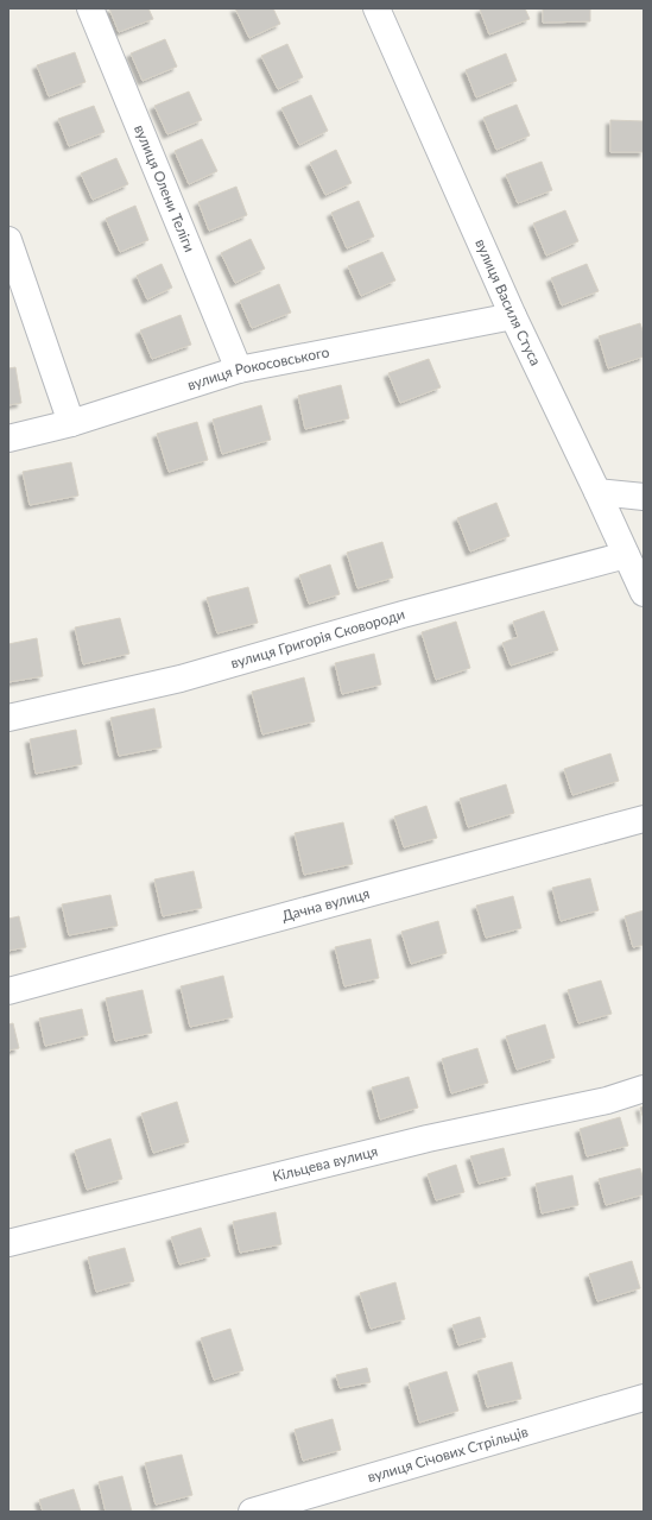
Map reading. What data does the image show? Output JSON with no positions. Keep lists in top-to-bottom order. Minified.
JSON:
{"streets":{"street":["вулиця Олени Теліги","вулиця Василя Стуса","вулиця Рокосовського","вулиця Григорія Сковороди","Дачна вулиця","Кільцева вулиця","вулиця Січових Стрільців"]},"crossings":[["вулиця Олени Теліги","вулиця Рокосовського"],["вулиця Василя Стуса","вулиця Рокосовського"],["вулиця Василя Стуса","вулиця Григорія Сковороди"]]}
